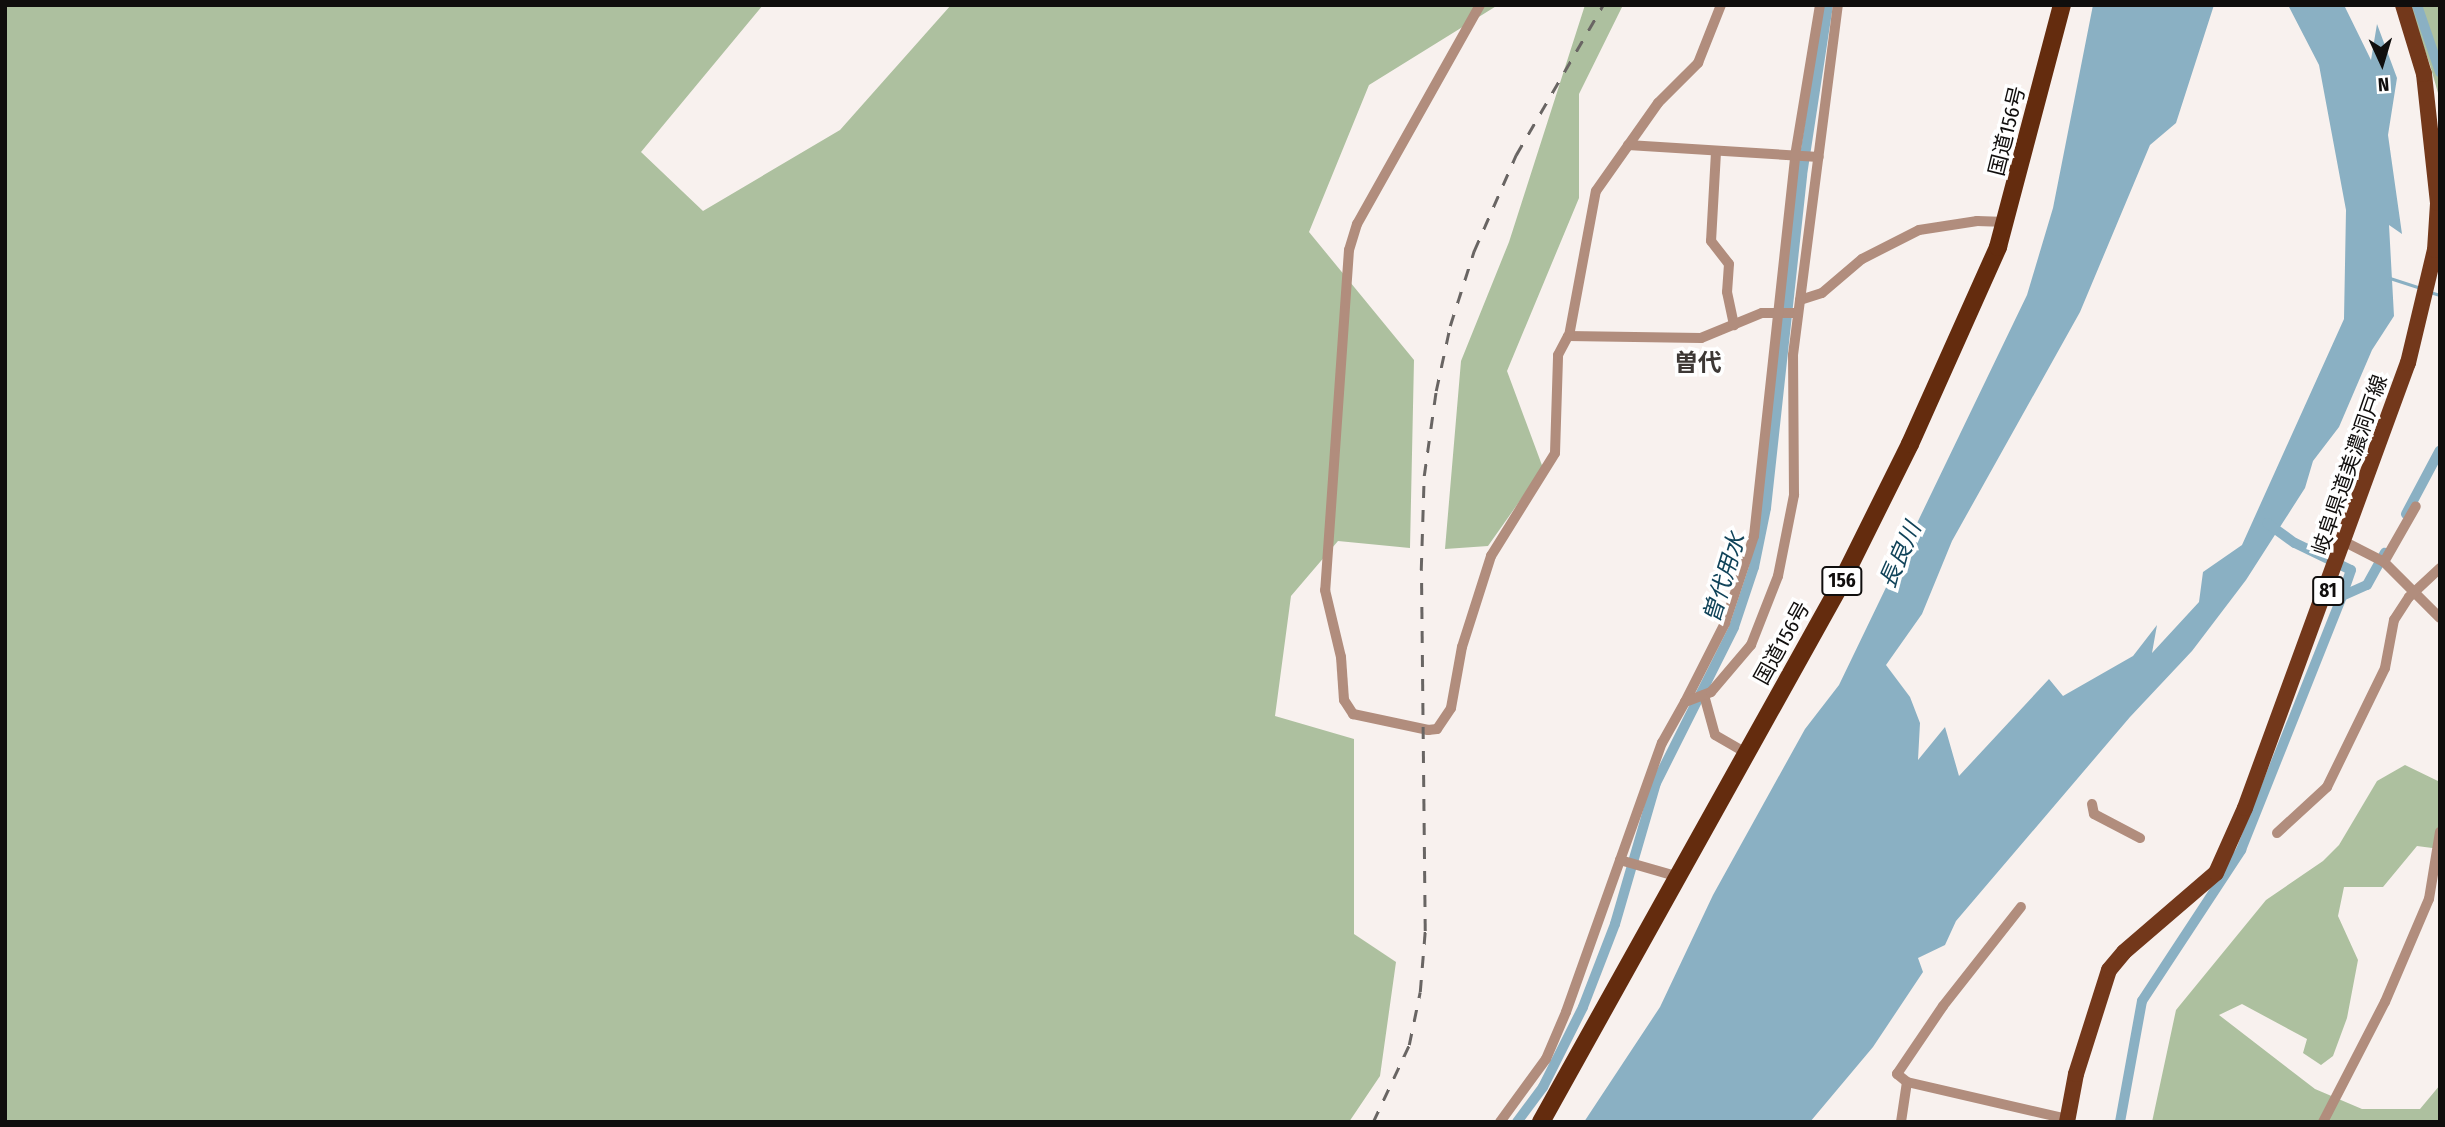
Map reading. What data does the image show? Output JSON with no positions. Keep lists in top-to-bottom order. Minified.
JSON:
{"streets":{"highway":["国道156号","156"],"main road":["岐阜県道美濃洞戸線","81"]},"districts":["曽代"],"water":["長良川","曽代用水"],"north":"bottom"}
